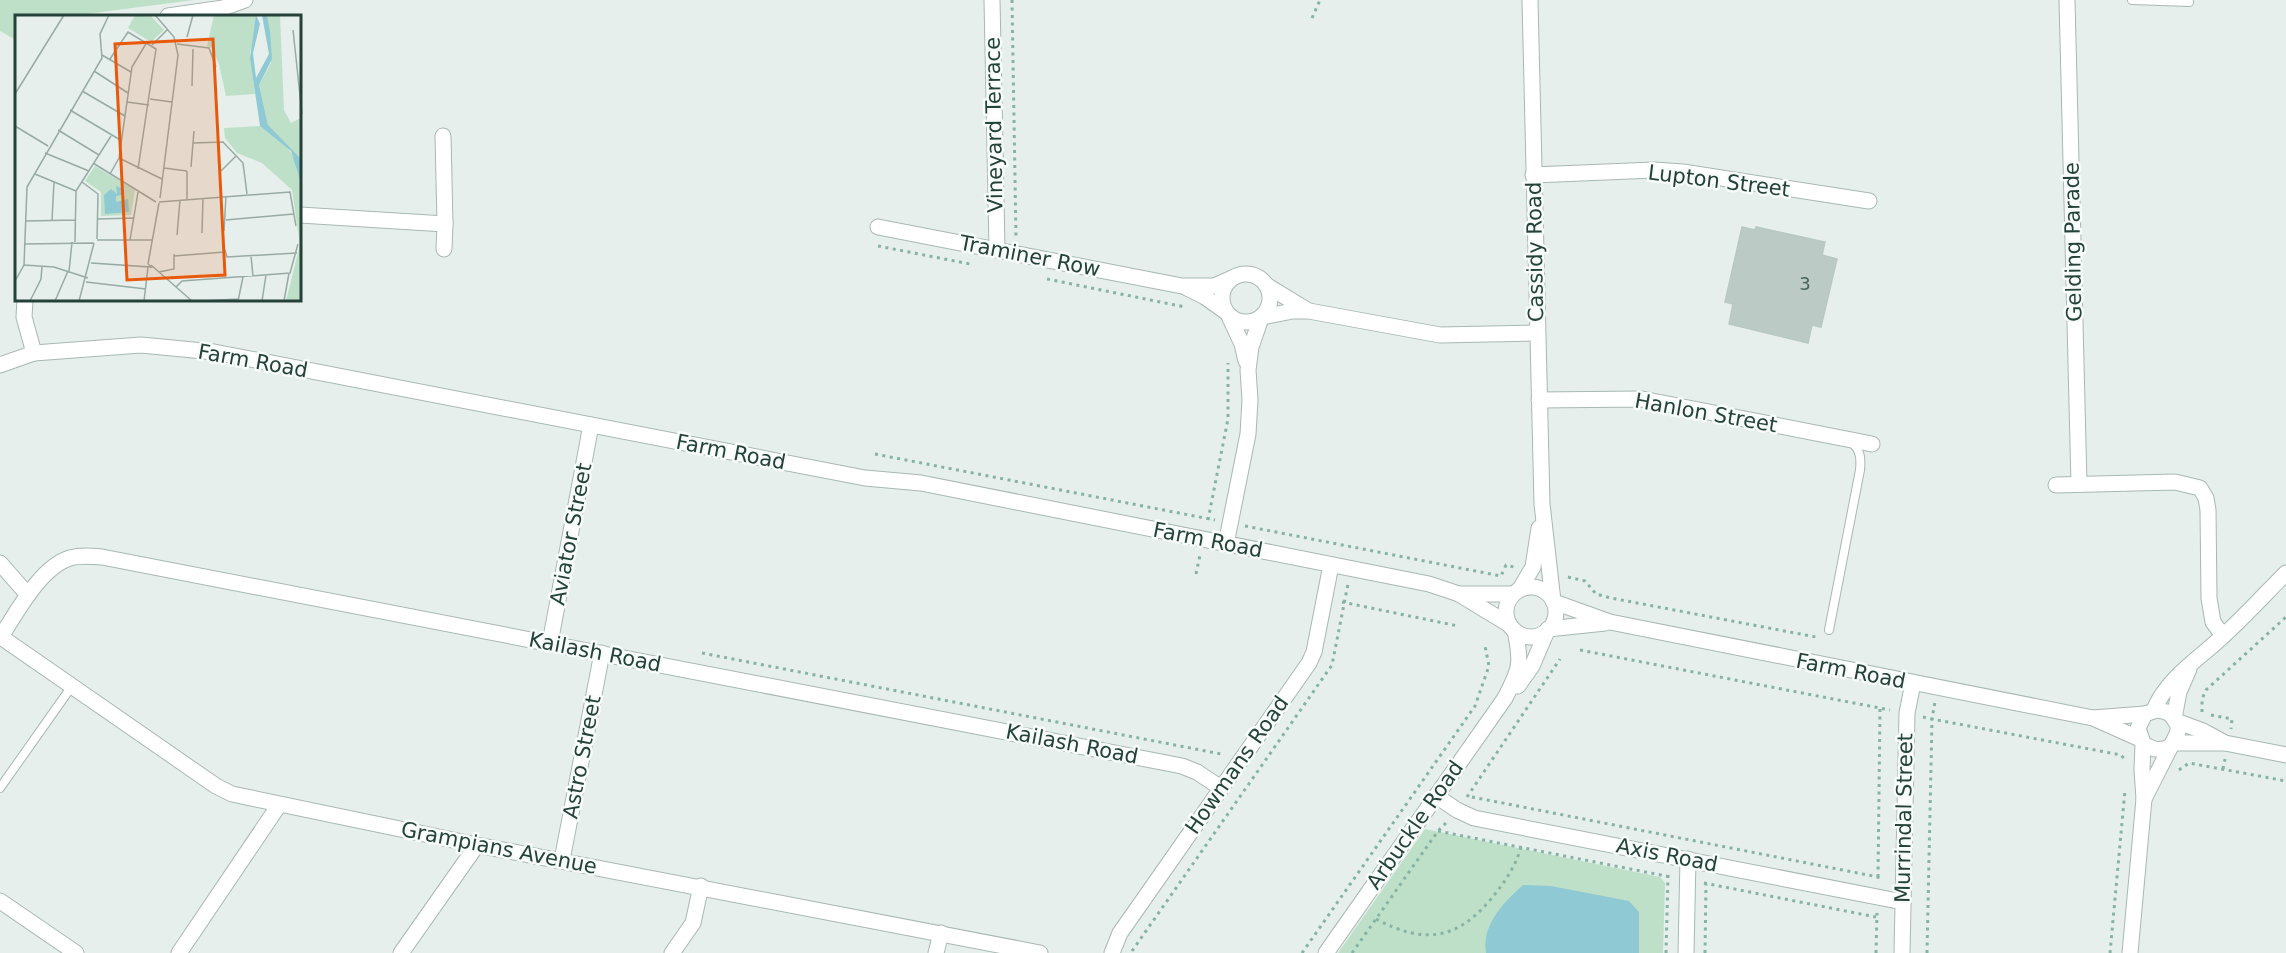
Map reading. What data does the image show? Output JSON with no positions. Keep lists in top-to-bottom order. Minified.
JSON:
{"streets":{"street":["Vineyard Terrace","Lupton Street","Gelding Parade","Cassidy Road","Traminer Row","Farm Road","Hanlon Street","Aviator Street","Kailash Road","Astro Street","Howmans Road","Murrindal Street","Arbuckle Road","Grampians Avenue","Axis Road"]},"crossings":[["Vineyard Terrace","Traminer Row"],["Lupton Street","Cassidy Road"],["Cassidy Road","Farm Road"],["Cassidy Road","Hanlon Street"],["Cassidy Road","Arbuckle Road"],["Farm Road","Aviator Street"],["Farm Road","Howmans Road"],["Farm Road","Murrindal Street"],["Farm Road","Arbuckle Road"],["Aviator Street","Kailash Road"],["Kailash Road","Astro Street"],["Kailash Road","Howmans Road"],["Kailash Road","Grampians Avenue"],["Astro Street","Grampians Avenue"],["Murrindal Street","Axis Road"],["Arbuckle Road","Axis Road"]],"house_numbers":["3"]}
